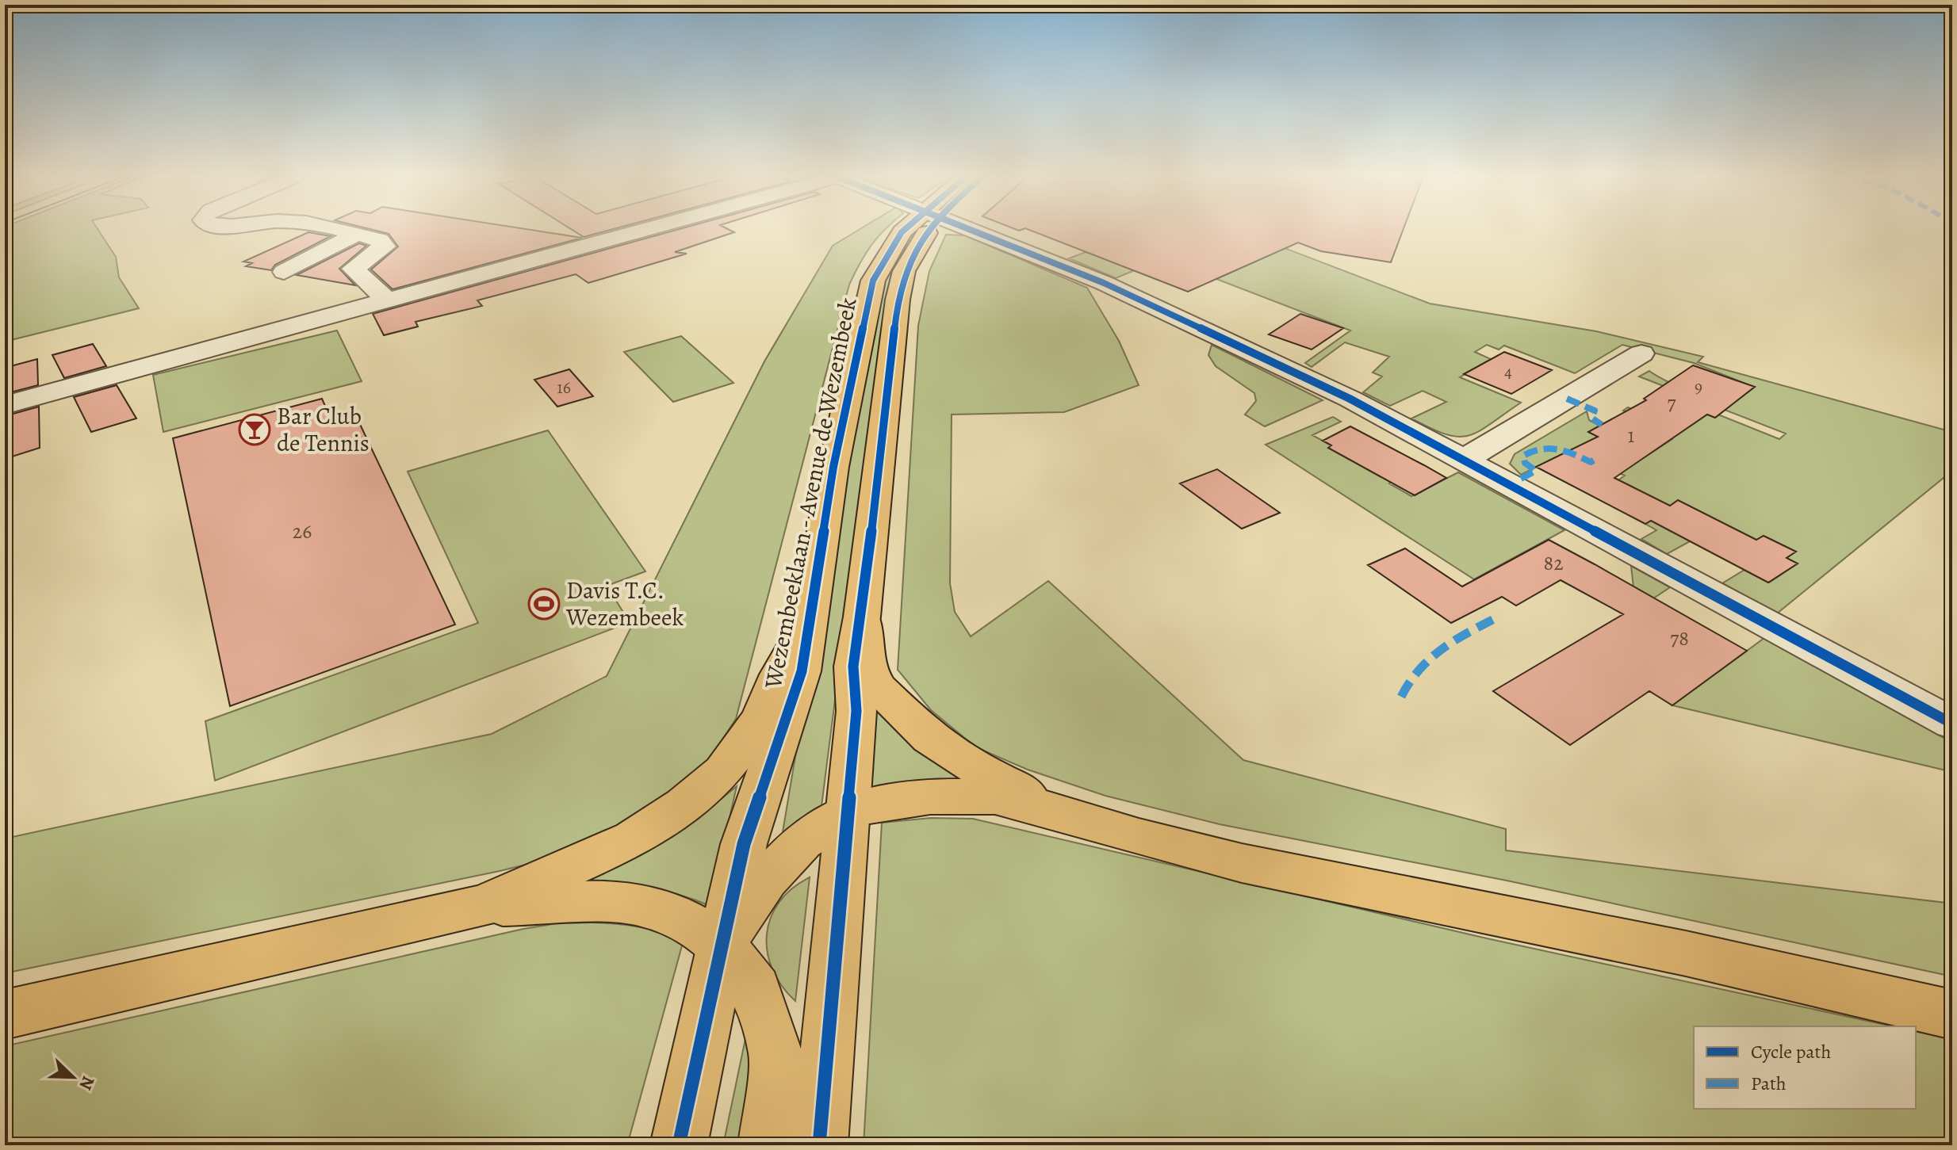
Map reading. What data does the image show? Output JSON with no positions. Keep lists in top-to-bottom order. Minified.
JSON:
{"streets":{"main road":["Wezembeeklaan - Avenue de Wezembeek"]},"places":{"bar":["Bar Club de Tennis"],"sports":["Davis T.C. Wezembeek"]},"house_numbers":["4","9","16","7","1","26","82","78"],"legend":["Cycle path","Path"],"north":"bottom right"}
